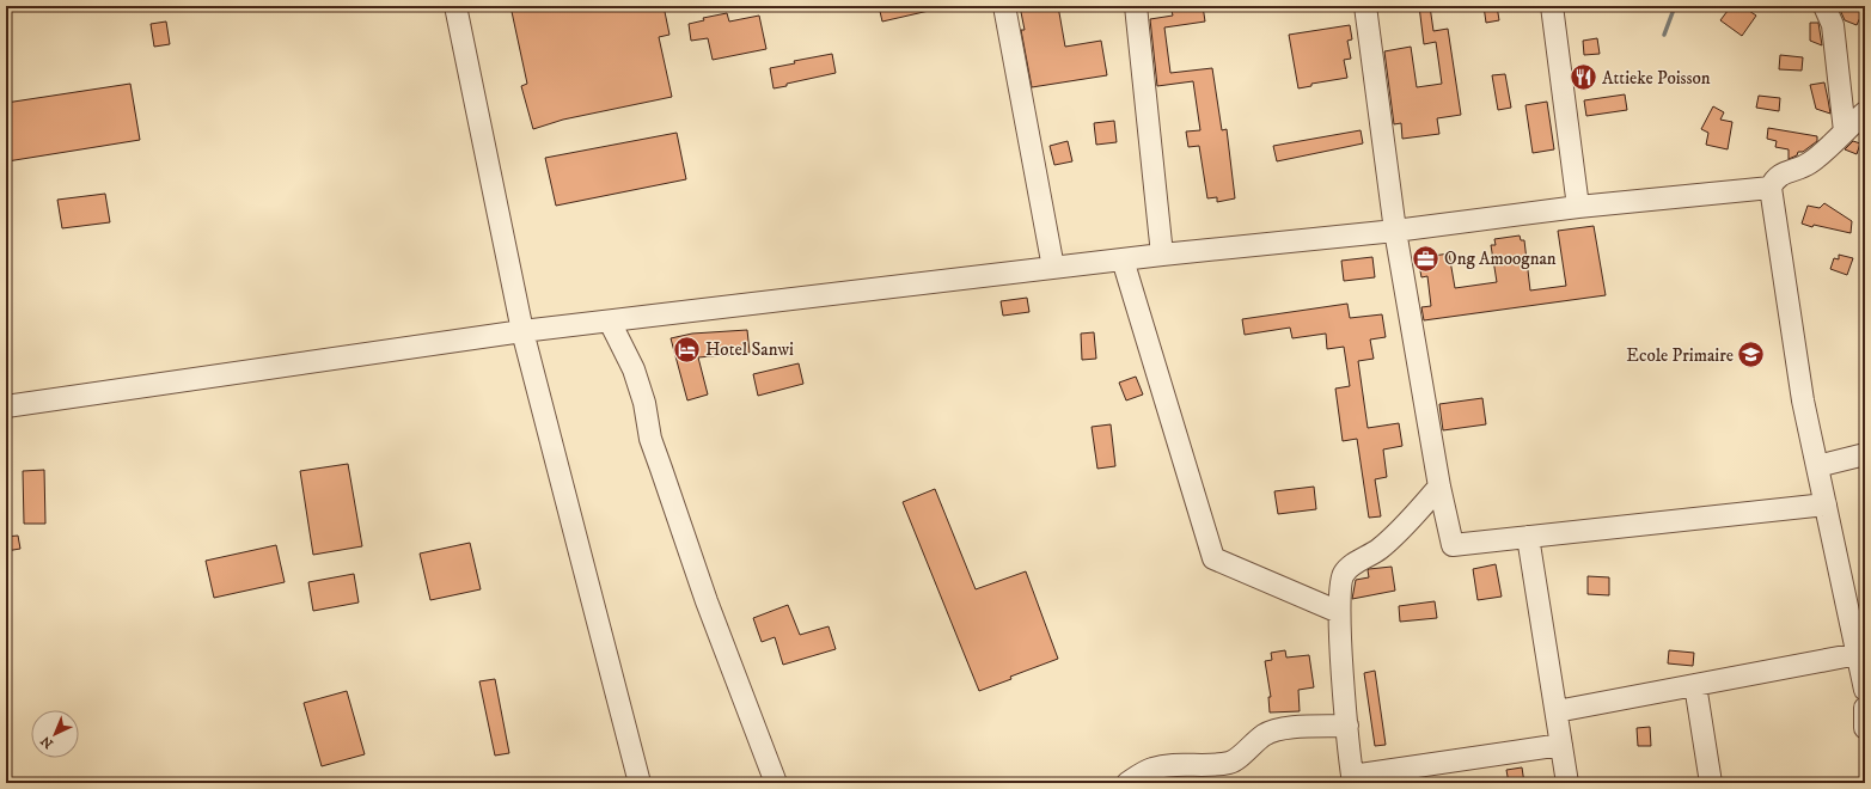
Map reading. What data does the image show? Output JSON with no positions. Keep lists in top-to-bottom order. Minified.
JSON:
{"places":{"restaurant":["Attieke Poisson"],"office":["Ong Amoognan"],"hotel":["Hotel Sanwi"],"school or university":["Ecole Primaire"]},"north":"bottom left"}
